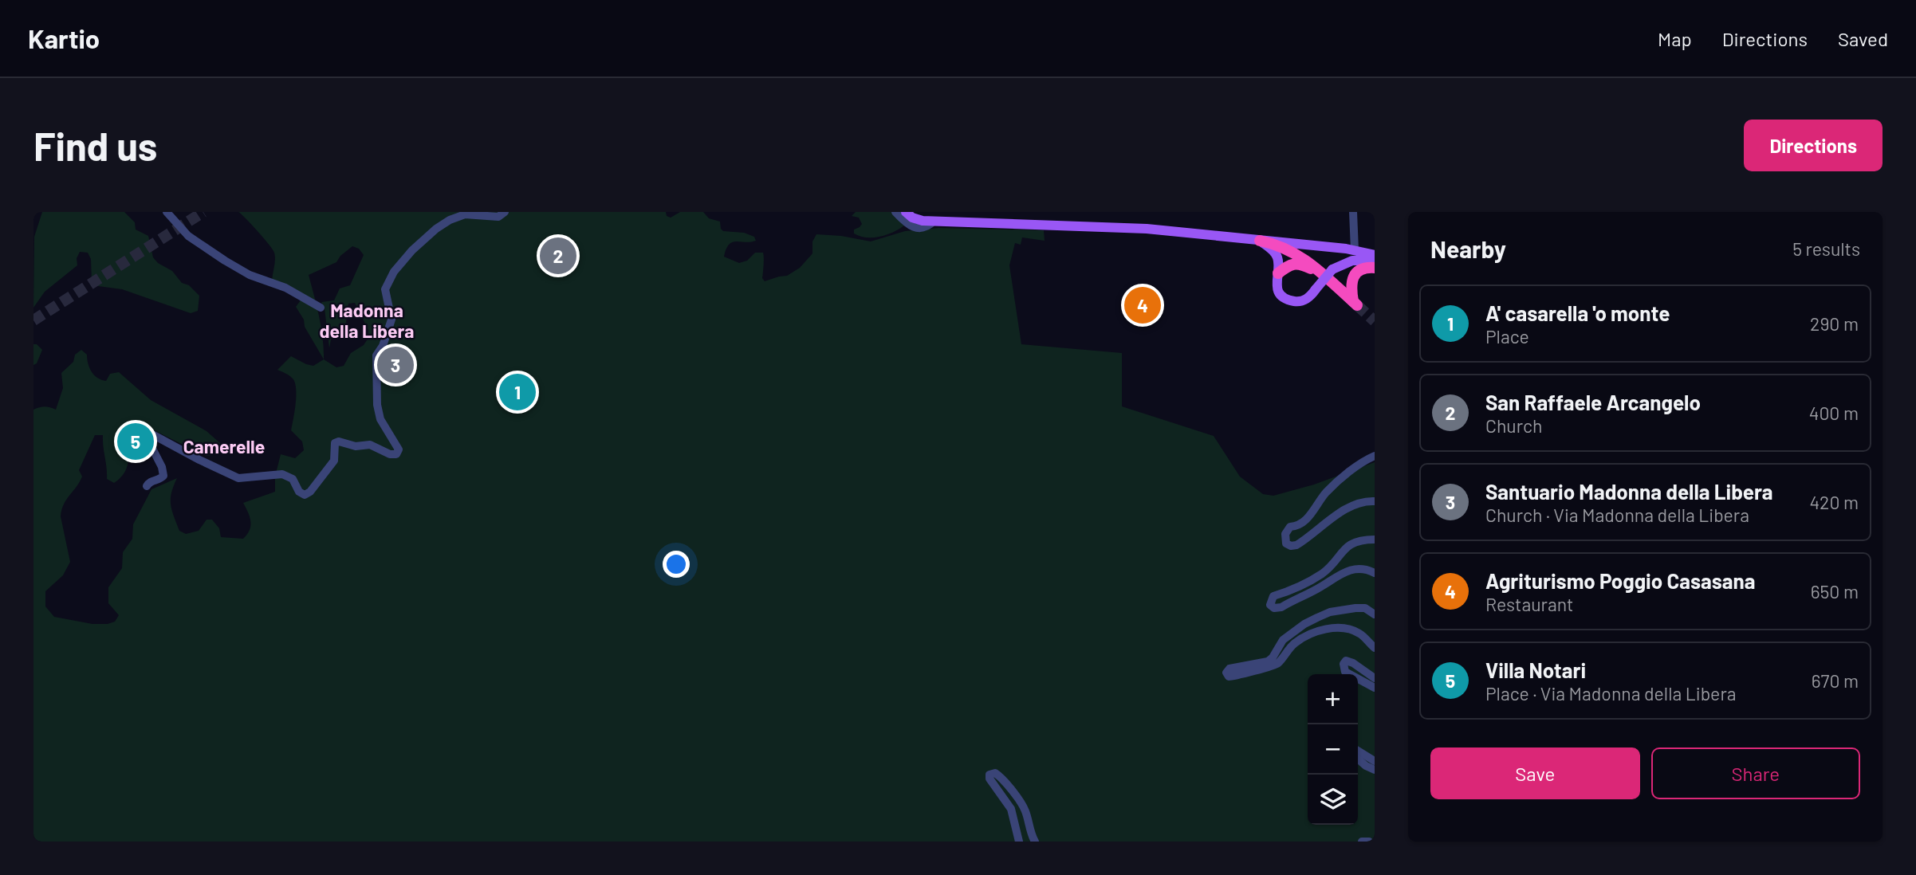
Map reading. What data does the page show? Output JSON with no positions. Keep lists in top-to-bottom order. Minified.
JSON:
{"districts":["Madonna della Libera","Camerelle"],"page":{"header":"Kartio","nav":["Map","Directions","Saved"],"buttons":["Directions",["Save","Share"]],"title":"Find us","heading":["Nearby","5 results"],"pins":["2","4","3","1","5"],"list":[{"mark":"1","name":"A' casarella 'o monte","note":"Place","value":"290 m"},{"mark":"2","name":"San Raffaele Arcangelo","note":"Church","value":"400 m"},{"mark":"3","name":"Santuario Madonna della Libera","note":"Church · Via Madonna della Libera","value":"420 m"},{"mark":"4","name":"Agriturismo Poggio Casasana","note":"Restaurant","value":"650 m"},{"mark":"5","name":"Villa Notari","note":"Place · Via Madonna della Libera","value":"670 m"}],"map_buttons":["+","−"]}}
